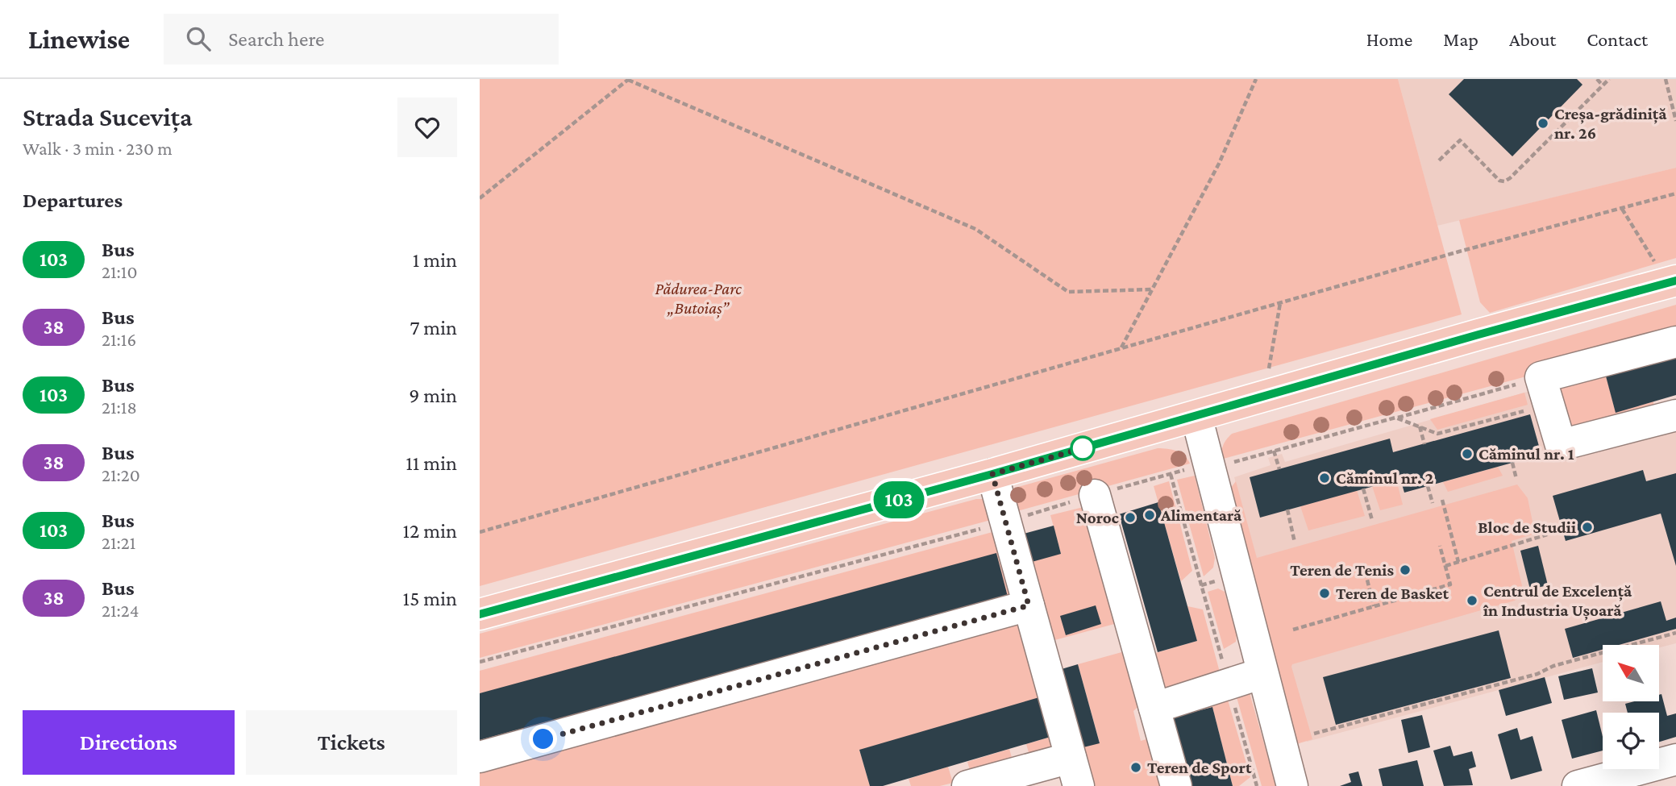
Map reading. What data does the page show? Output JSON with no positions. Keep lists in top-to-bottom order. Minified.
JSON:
{"parks":["Pădurea-Parc „Butoiaș”"],"places":["Creșa-grădiniță nr. 26","Căminul nr. 1","Căminul nr. 2","Alimentară","Noroc","Bloc de Studii","Teren de Tenis","Teren de Basket","Centrul de Excelență în Industria Ușoară","Teren de Sport"],"lines":["bus line 103"],"north":"top left","page":{"header":"Linewise","search":"Search here","nav":["Home","Map","About","Contact"],"heading":[["Strada Sucevița","Walk · 3 min · 230 m"],"Departures"],"on_map":"103","list":[{"mark":"103","name":"Bus","note":"21:10","value":"1 min"},{"mark":"38","name":"Bus","note":"21:16","value":"7 min"},{"mark":"103","name":"Bus","note":"21:18","value":"9 min"},{"mark":"38","name":"Bus","note":"21:20","value":"11 min"},{"mark":"103","name":"Bus","note":"21:21","value":"12 min"},{"mark":"38","name":"Bus","note":"21:24","value":"15 min"}],"buttons":["Directions","Tickets"]}}
